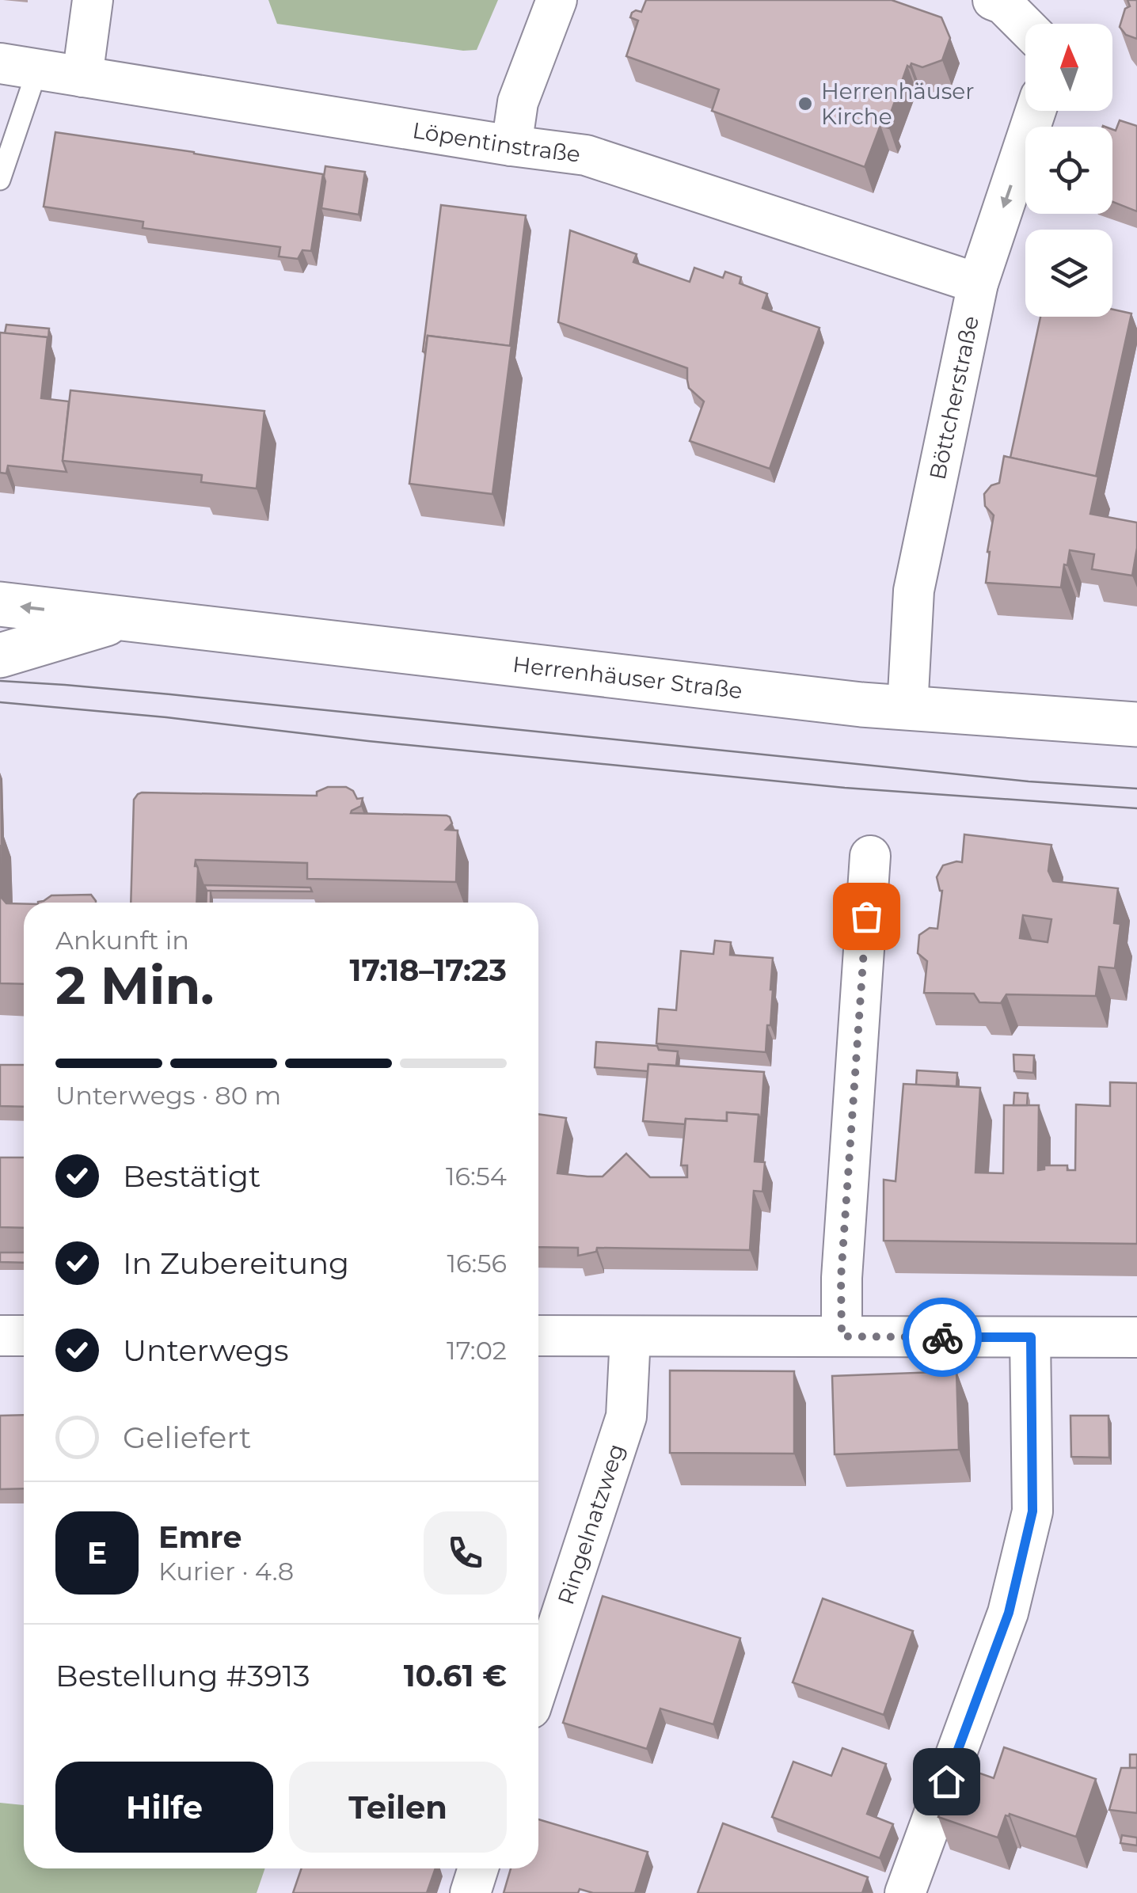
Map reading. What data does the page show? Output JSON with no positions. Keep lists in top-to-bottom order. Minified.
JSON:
{"streets":{"street":["Löpentinstraße","Böttcherstraße","Herrenhäuser Straße","Ringelnatzweg"]},"crossings":[["Löpentinstraße","Böttcherstraße"],["Böttcherstraße","Herrenhäuser Straße"]],"places":["Herrenhäuser Kirche"],"north":"top","page":{"heading":["2 Min.","Ankunft in","17:18–17:23"],"panel":["Emre","Kurier · 4.8","Bestellung #3913","10.61 €"],"bar":"Unterwegs · 80 m","list":[["Bestätigt","16:54"],["In Zubereitung","16:56"],["Unterwegs","17:02"],"Geliefert"],"round":"E","buttons":["Hilfe","Teilen"]}}
